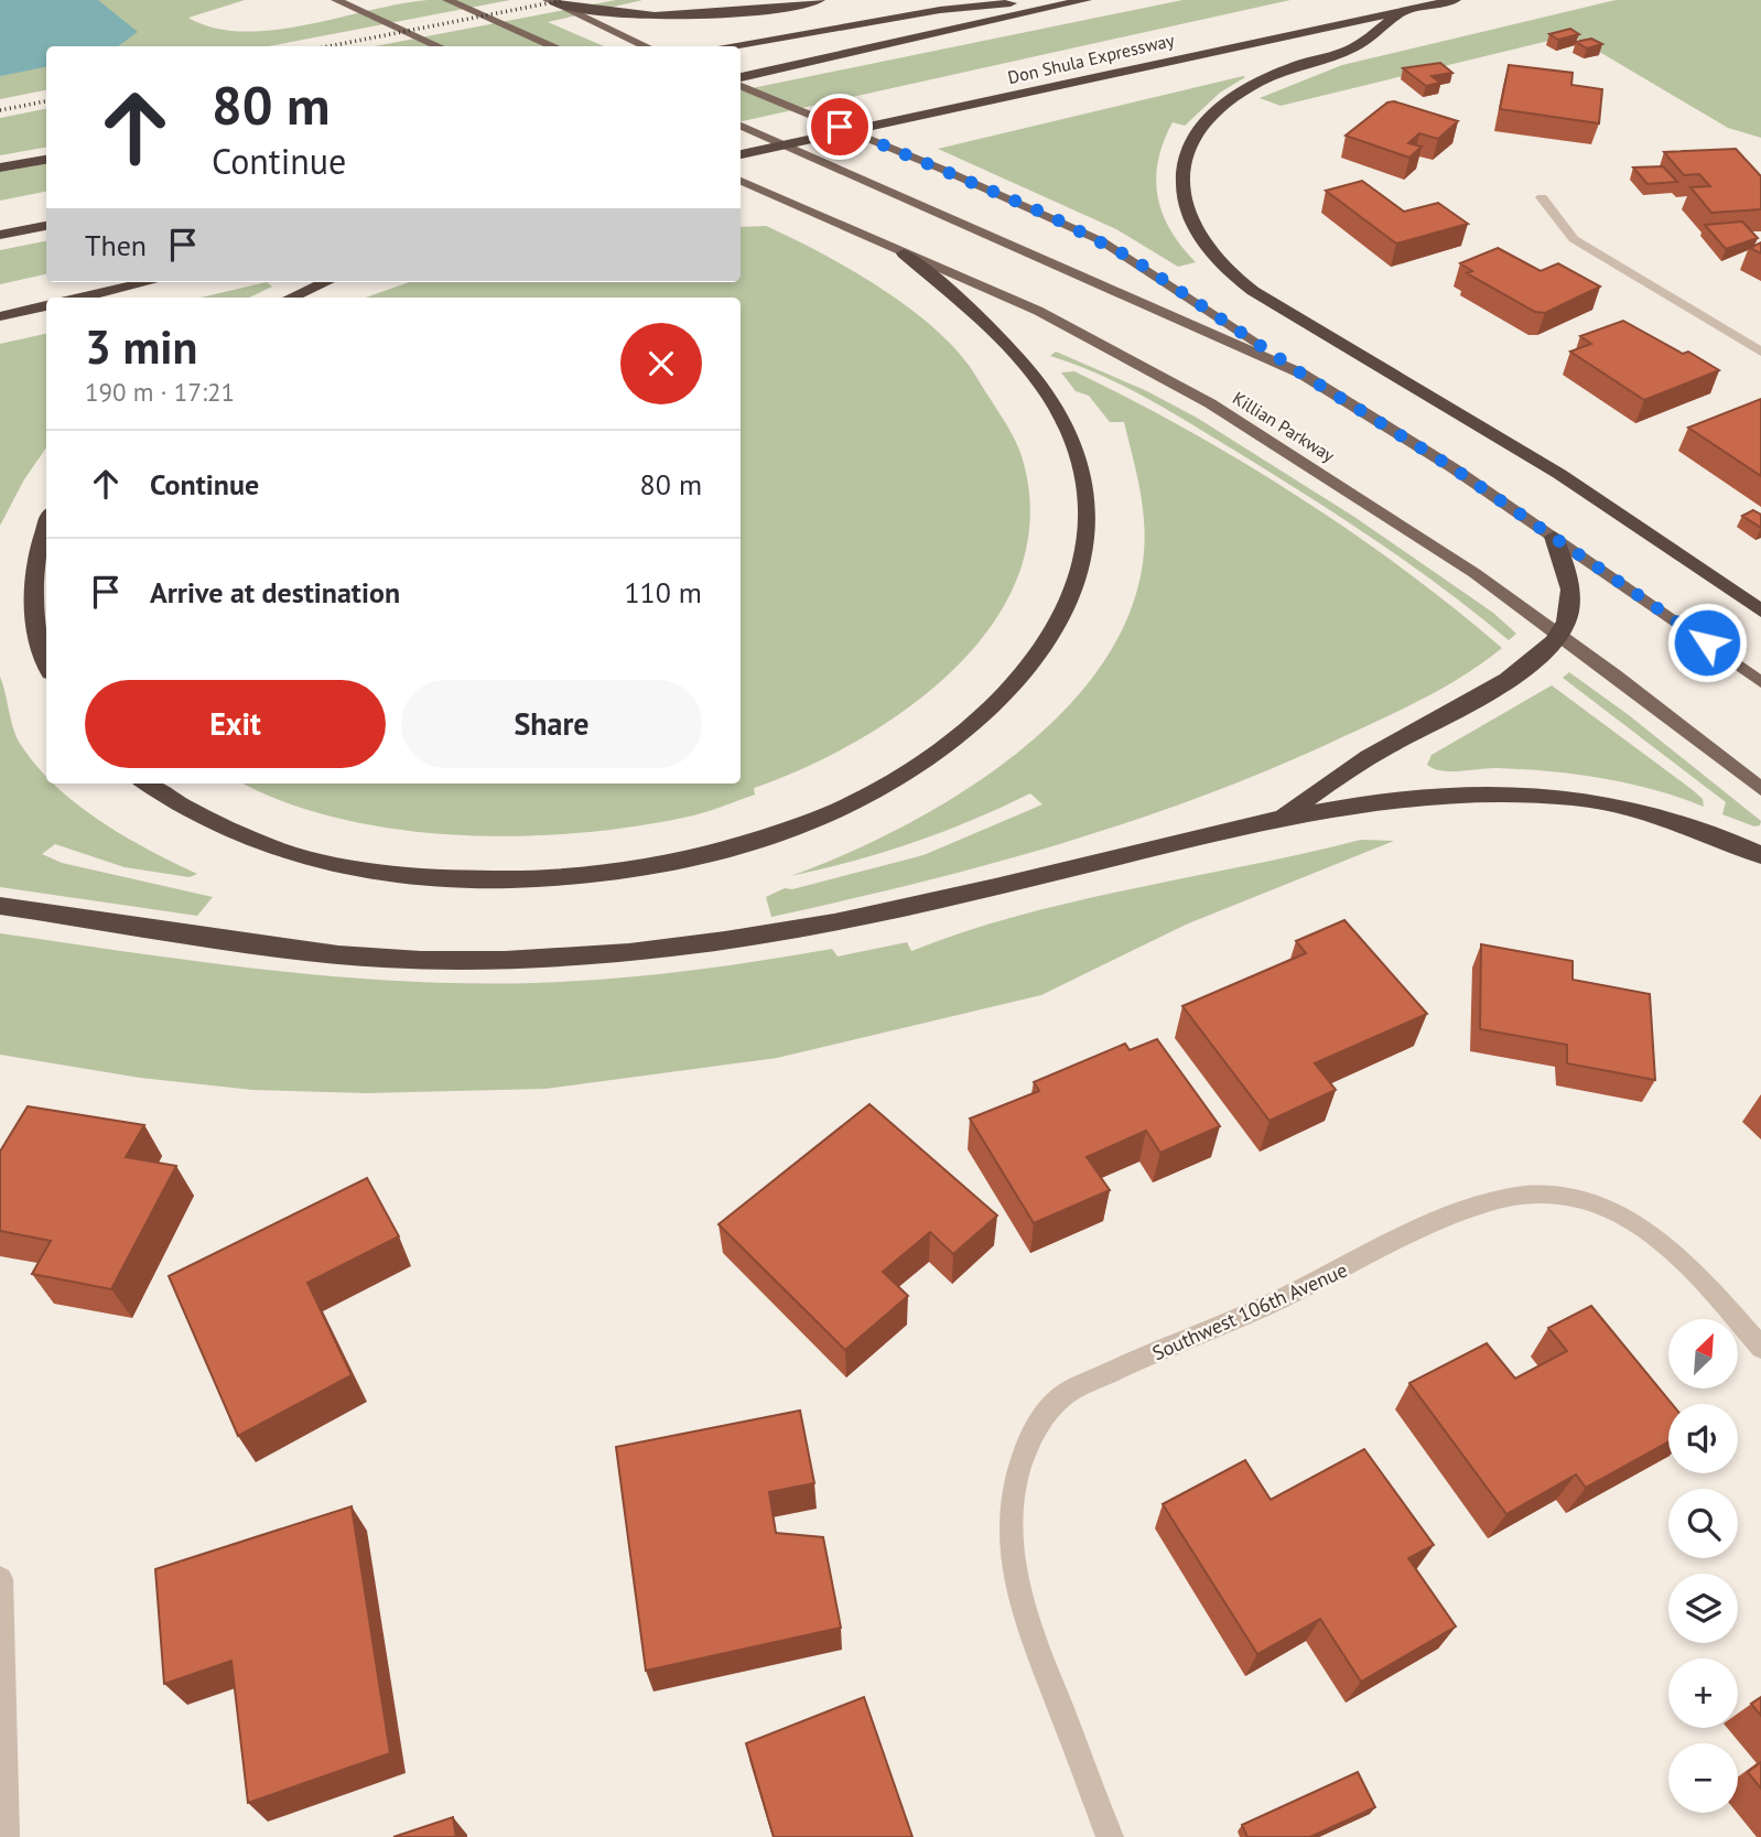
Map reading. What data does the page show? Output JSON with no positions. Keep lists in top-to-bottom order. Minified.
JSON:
{"streets":{"highway":["Don Shula Expressway"],"main road":["Killian Parkway"],"street":["Southwest 106th Avenue"]},"north":"top right","page":{"turn":["80 m","Continue"],"then":"Then","heading":["3 min","190 m · 17:21"],"list":[{"name":"Continue","value":"80 m"},{"name":"Arrive at destination","value":"110 m"}],"buttons":["Exit","Share"],"map_buttons":["+","−"]}}
